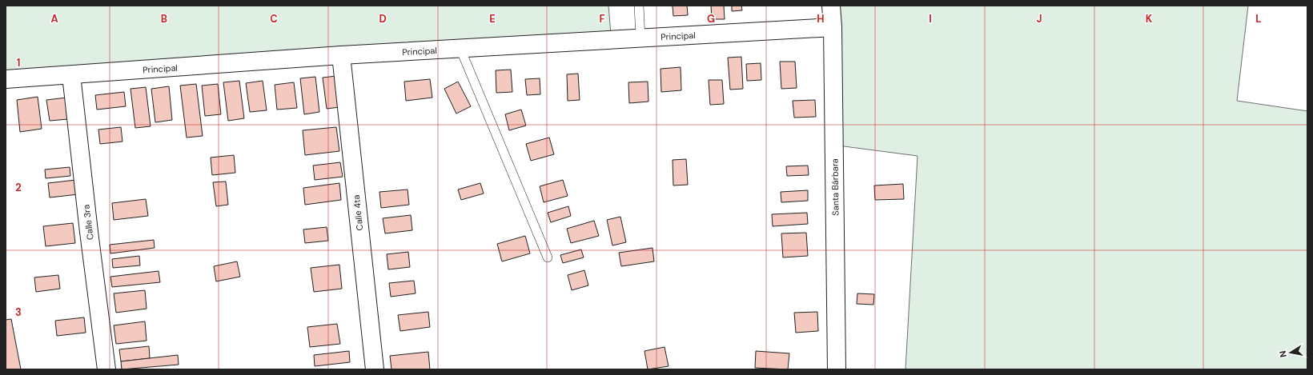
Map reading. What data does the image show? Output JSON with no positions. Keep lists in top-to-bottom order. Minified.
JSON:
{"streets":{"street":["Principal","Santa Bárbara","Calle 4ta","Calle 3ra"]},"crossings":[["Principal","Santa Bárbara"],["Principal","Calle 4ta"],["Principal","Calle 3ra"]],"north":"left","grid":{"columns":["A","B","C","D","E","F","G","H","I","J","K","L"],"rows":["1","2","3"]}}
